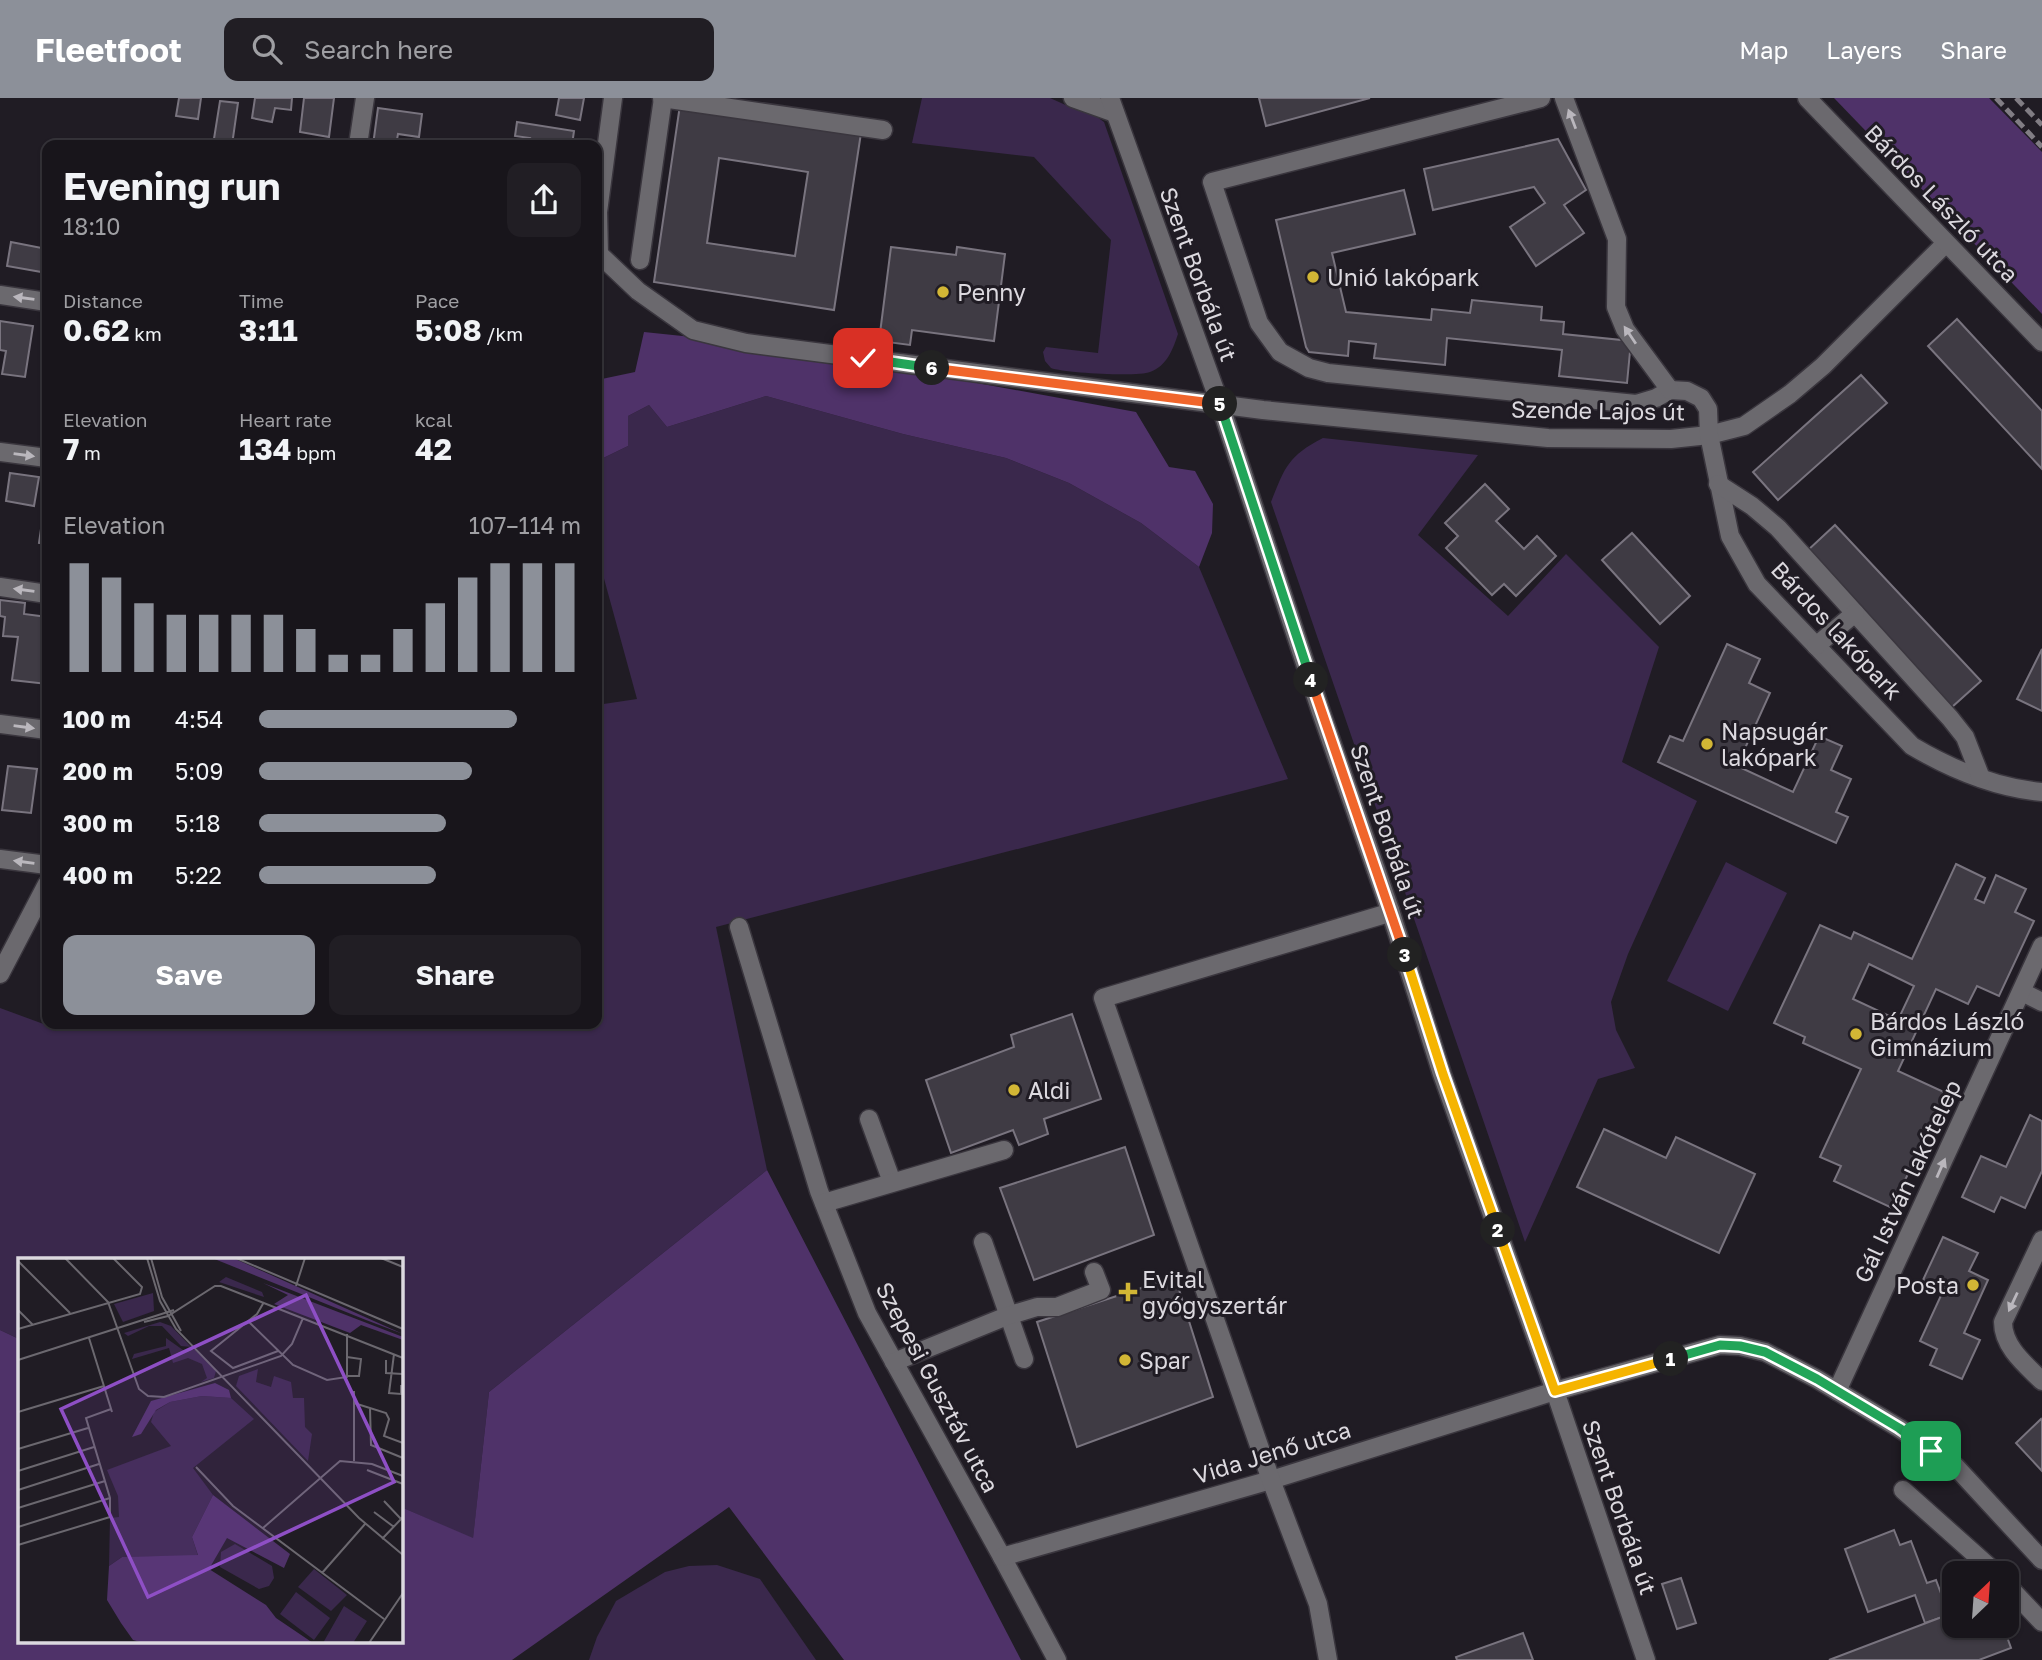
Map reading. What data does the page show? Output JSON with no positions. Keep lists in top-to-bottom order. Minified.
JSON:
{"streets":{"street":["Bárdos László utca","Szent Borbála út","Szende Lajos út","Bárdos lakópark","Gál István lakótelep","Szepesi Gusztáv utca","Vida Jenő utca"]},"crossings":[["Bárdos László utca","Szende Lajos út"],["Szent Borbála út","Szende Lajos út"],["Szent Borbála út","Vida Jenő utca"],["Szende Lajos út","Bárdos lakópark"],["Gál István lakótelep","Vida Jenő utca"],["Szepesi Gusztáv utca","Vida Jenő utca"]],"one_way":["Gál István lakótelep"],"places":{"other":["Unió lakópark","Penny","Napsugár lakópark","Bárdos László Gimnázium","Aldi","Posta","Spar"],"health":["Evital gyógyszertár"]},"north":"top right","page":{"header":"Fleetfoot","search":"Search here","nav":["Map","Layers","Share"],"heading":["Evening run","18:10"],"stats":[["Distance","0.62 km"],["Time","3:11"],["Pace","5:08 /km"],["Elevation","7 m"],["Heart rate","134 bpm"],["kcal","42"]],"pins":["6","5","4","3","2","1"],"chart":["Elevation","107–114 m"],"list":[{"name":"100 m","note":"4:54"},{"name":"200 m","note":"5:09"},{"name":"300 m","note":"5:18"},{"name":"400 m","note":"5:22"}],"buttons":["Save","Share"]}}
